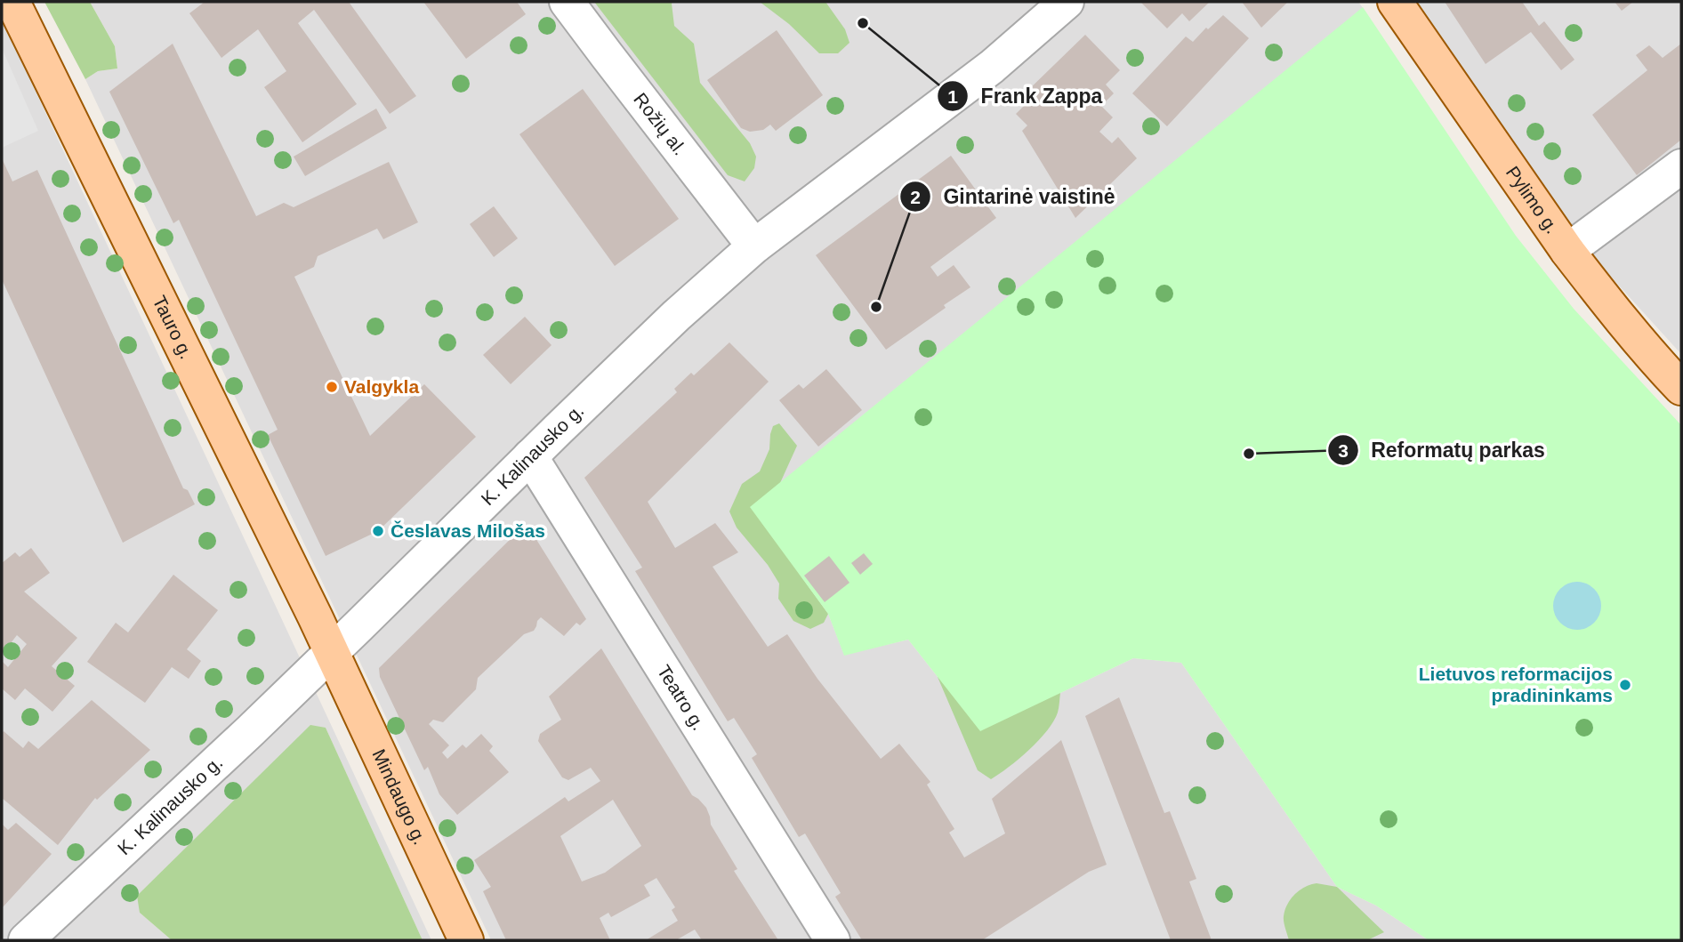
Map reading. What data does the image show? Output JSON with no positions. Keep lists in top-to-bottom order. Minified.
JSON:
{"streets":{"main road":["Pylimo g.","Tauro g.","Mindaugo g."],"street":["Rožių al.","K. Kalinausko g.","Teatro g."]},"crossings":[["Rožių al.","K. Kalinausko g."],["Tauro g.","K. Kalinausko g."],["Tauro g.","Mindaugo g."],["K. Kalinausko g.","Teatro g."],["K. Kalinausko g.","Mindaugo g."]],"places":["Frank Zappa","Gintarinė vaistinė","Valgykla","Reformatų parkas","Česlavas Milošas","Lietuvos reformacijos pradininkams"]}
